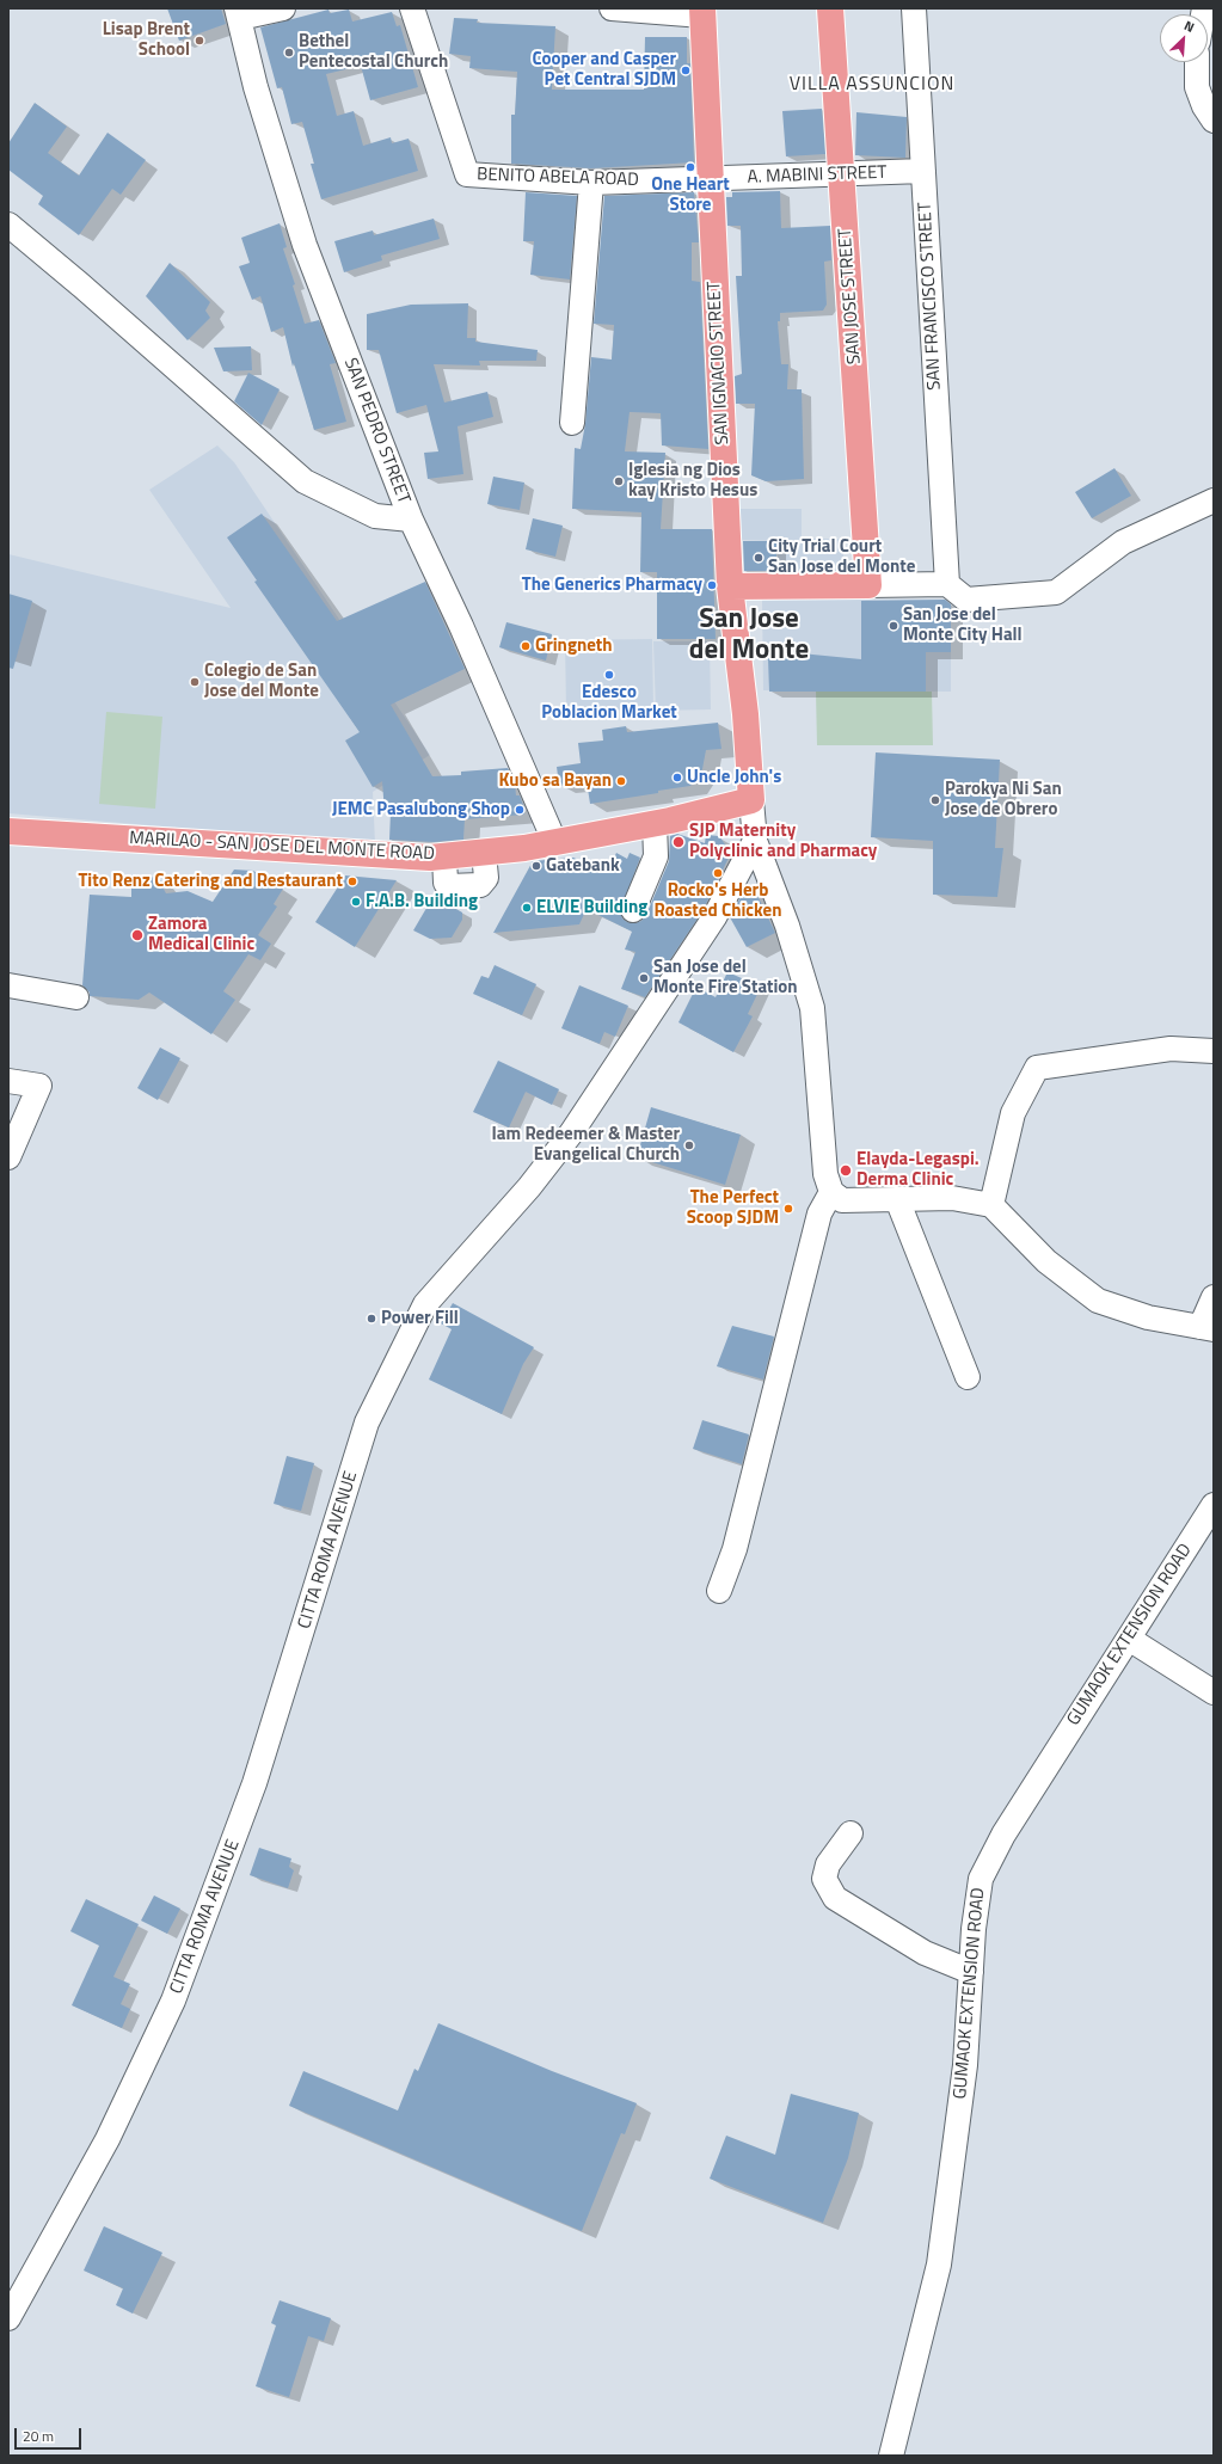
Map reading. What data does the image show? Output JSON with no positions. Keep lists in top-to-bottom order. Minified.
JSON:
{"streets":{"main road":["SAN JOSE STREET","SAN IGNACIO STREET","MARILAO - SAN JOSE DEL MONTE ROAD"],"street":["A. MABINI STREET","BENITO ABELA ROAD","SAN FRANCISCO STREET","SAN PEDRO STREET","CITTA ROMA AVENUE","GUMAOK EXTENSION ROAD"]},"crossings":[["A. MABINI STREET","BENITO ABELA ROAD"],["A. MABINI STREET","SAN JOSE STREET"],["A. MABINI STREET","SAN FRANCISCO STREET"],["A. MABINI STREET","SAN IGNACIO STREET"],["BENITO ABELA ROAD","SAN IGNACIO STREET"],["SAN IGNACIO STREET","MARILAO - SAN JOSE DEL MONTE ROAD"],["SAN IGNACIO STREET","CITTA ROMA AVENUE"],["SAN PEDRO STREET","MARILAO - SAN JOSE DEL MONTE ROAD"]],"districts":["VILLA ASSUNCION","San Jose del Monte"],"places":["Lisap Brent School","Bethel Pentecostal Church","Cooper and Casper Pet Central SJDM","One Heart Store","Iglesia ng Dios kay Kristo Hesus","City Trial Court San Jose del Monte","The Generics Pharmacy","San Jose del Monte City Hall","Gringneth","Edesco Poblacion Market","Colegio de San Jose del Monte","Uncle John's","Kubo sa Bayan","Parokya Ni San Jose de Obrero","JEMC Pasalubong Shop","SJP Maternity Polyclinic and Pharmacy","Gatebank","Rocko's Herb Roasted Chicken","Tito Renz Catering and Restaurant","F.A.B. Building","ELVIE Building","Zamora Medical Clinic","San Jose del Monte Fire Station","Iam Redeemer & Master Evangelical Church","Elayda-Legaspi. Derma Clinic","The Perfect Scoop SJDM","Power Fill"],"scale_bar":"20 m","north":"top right"}
